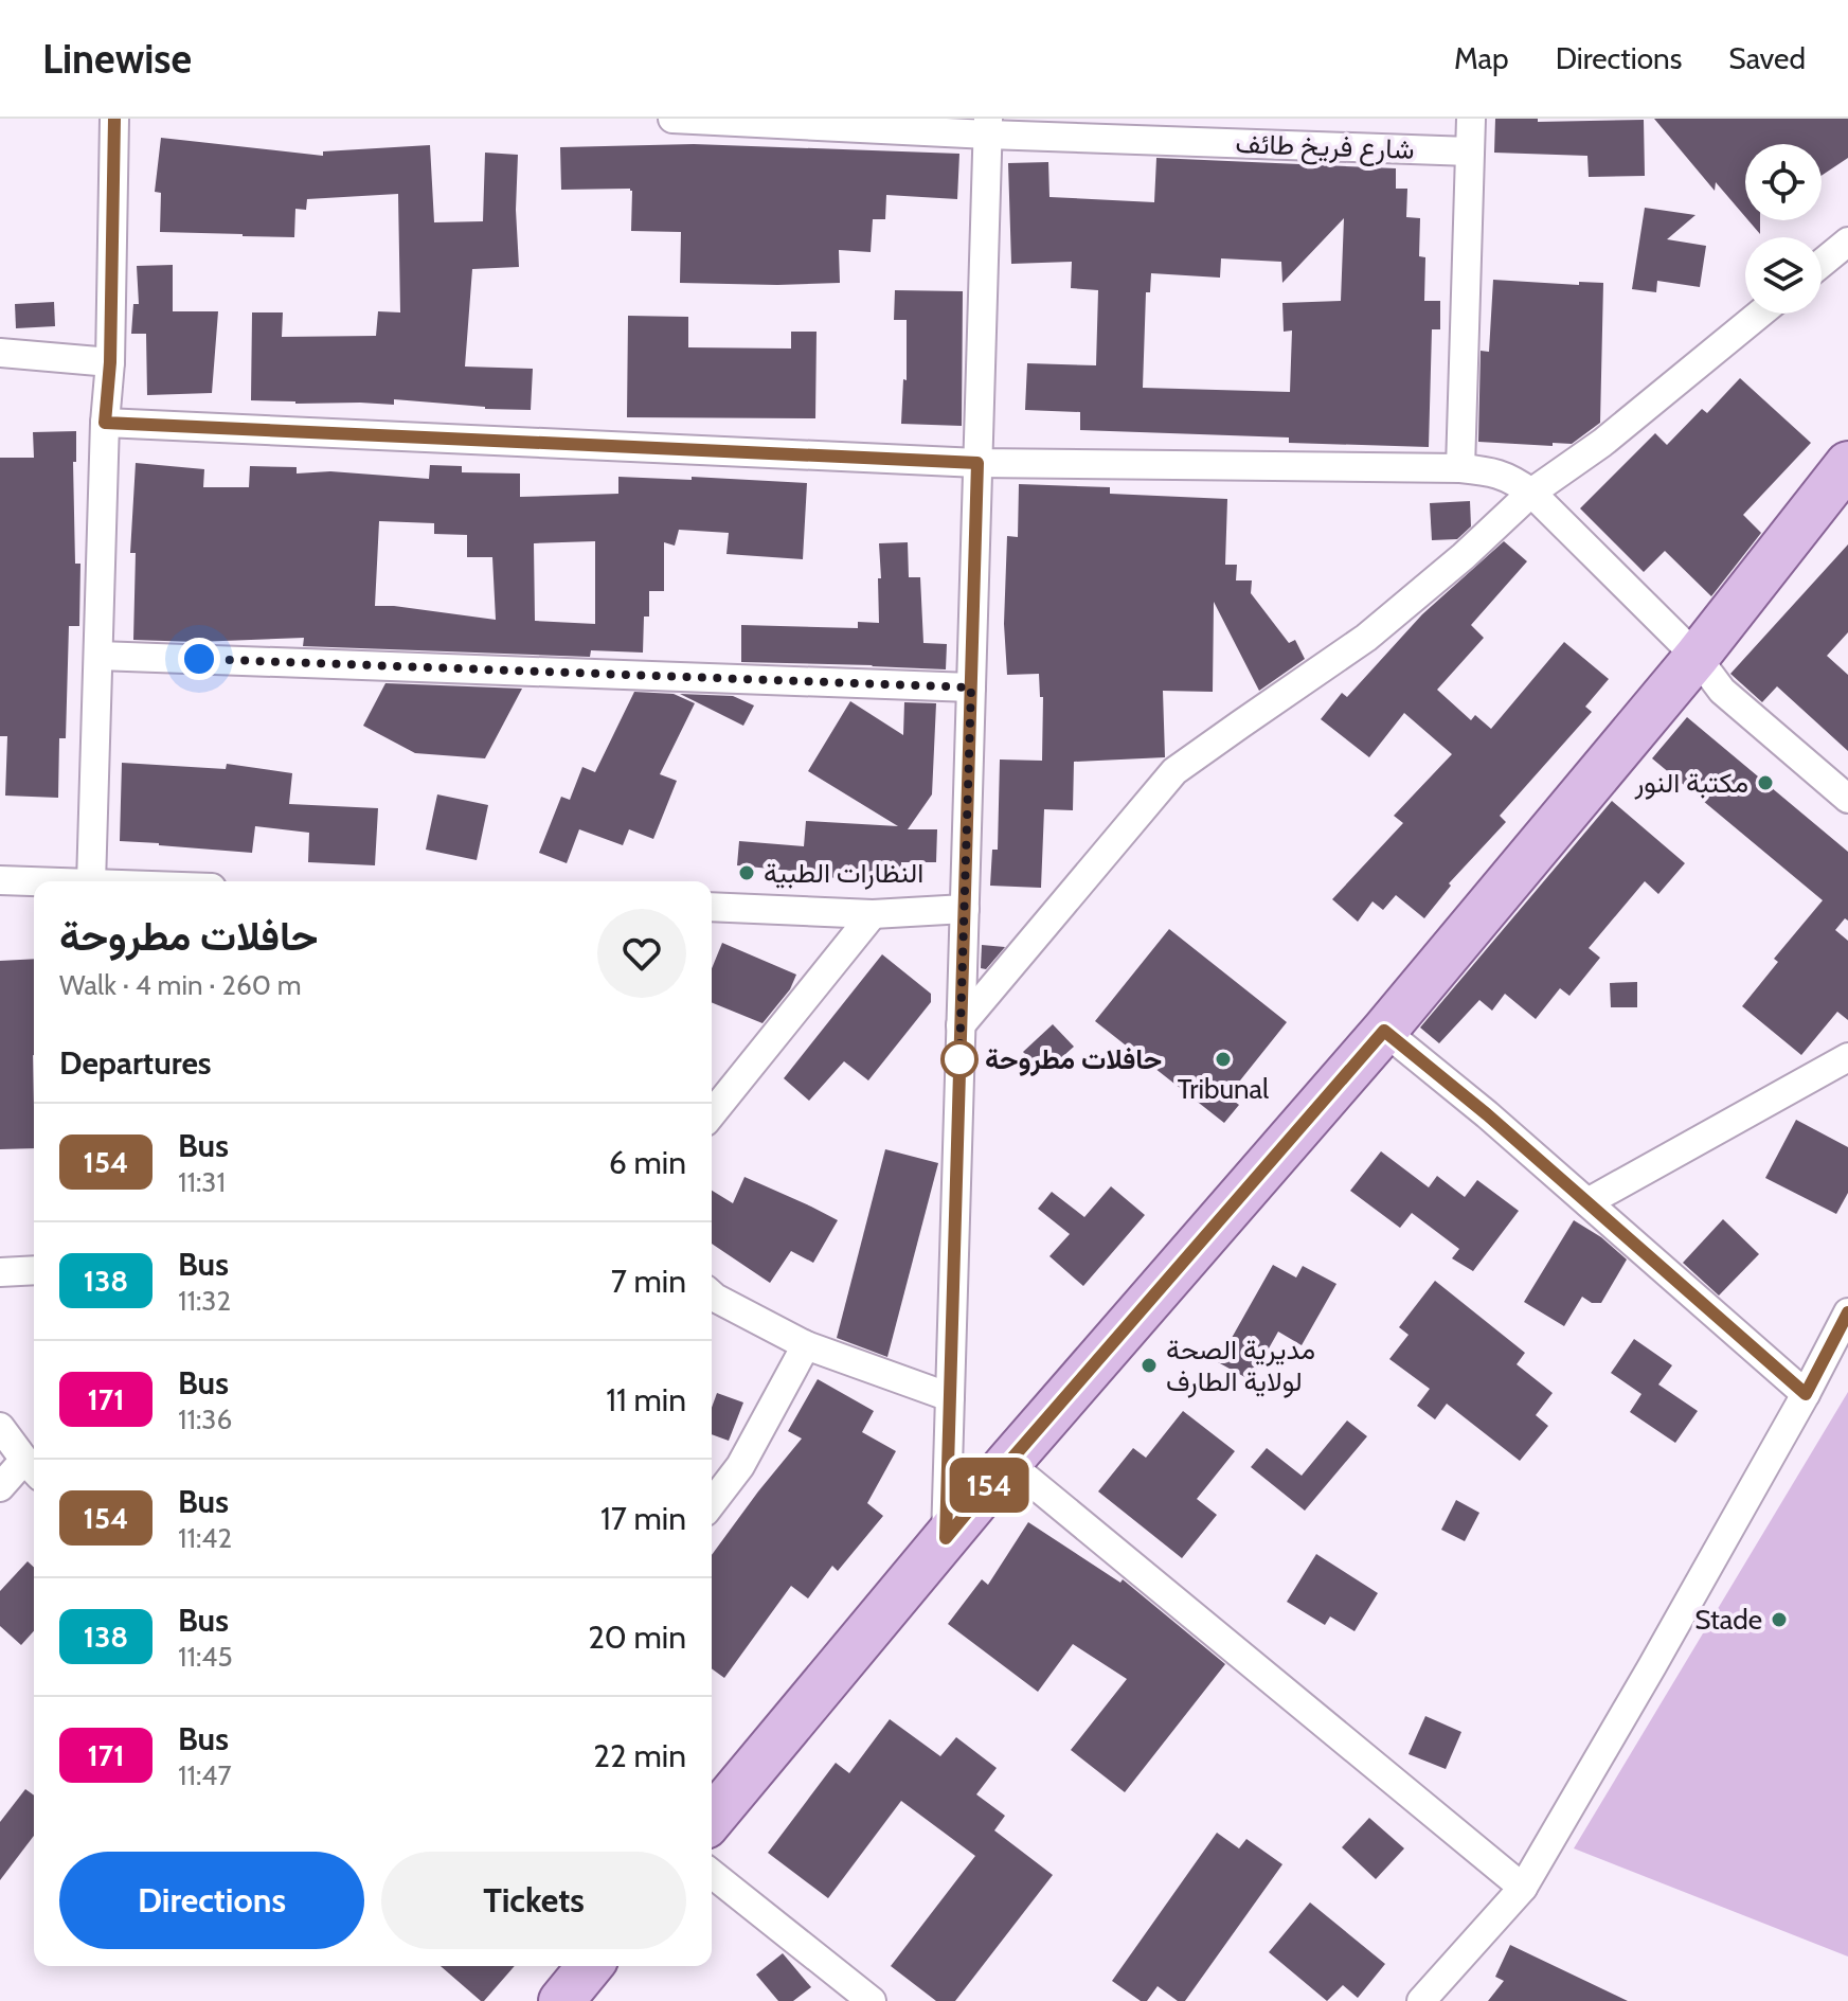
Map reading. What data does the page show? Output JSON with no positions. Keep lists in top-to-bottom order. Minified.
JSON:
{"streets":{"street":["شارع فريخ طائف"]},"places":["مكتبة النور","النظارات الطبية","حافلات مطروحة","Tribunal","مديرية الصحة لولاية الطارف","Stade"],"lines":["bus line 154"],"page":{"header":"Linewise","nav":["Map","Directions","Saved"],"on_map":"154","heading":[["حافلات مطروحة","Walk · 4 min · 260 m"],"Departures"],"list":[{"mark":"154","name":"Bus","note":"11:31","value":"6 min"},{"mark":"138","name":"Bus","note":"11:32","value":"7 min"},{"mark":"171","name":"Bus","note":"11:36","value":"11 min"},{"mark":"154","name":"Bus","note":"11:42","value":"17 min"},{"mark":"138","name":"Bus","note":"11:45","value":"20 min"},{"mark":"171","name":"Bus","note":"11:47","value":"22 min"}],"buttons":["Directions","Tickets"]}}
